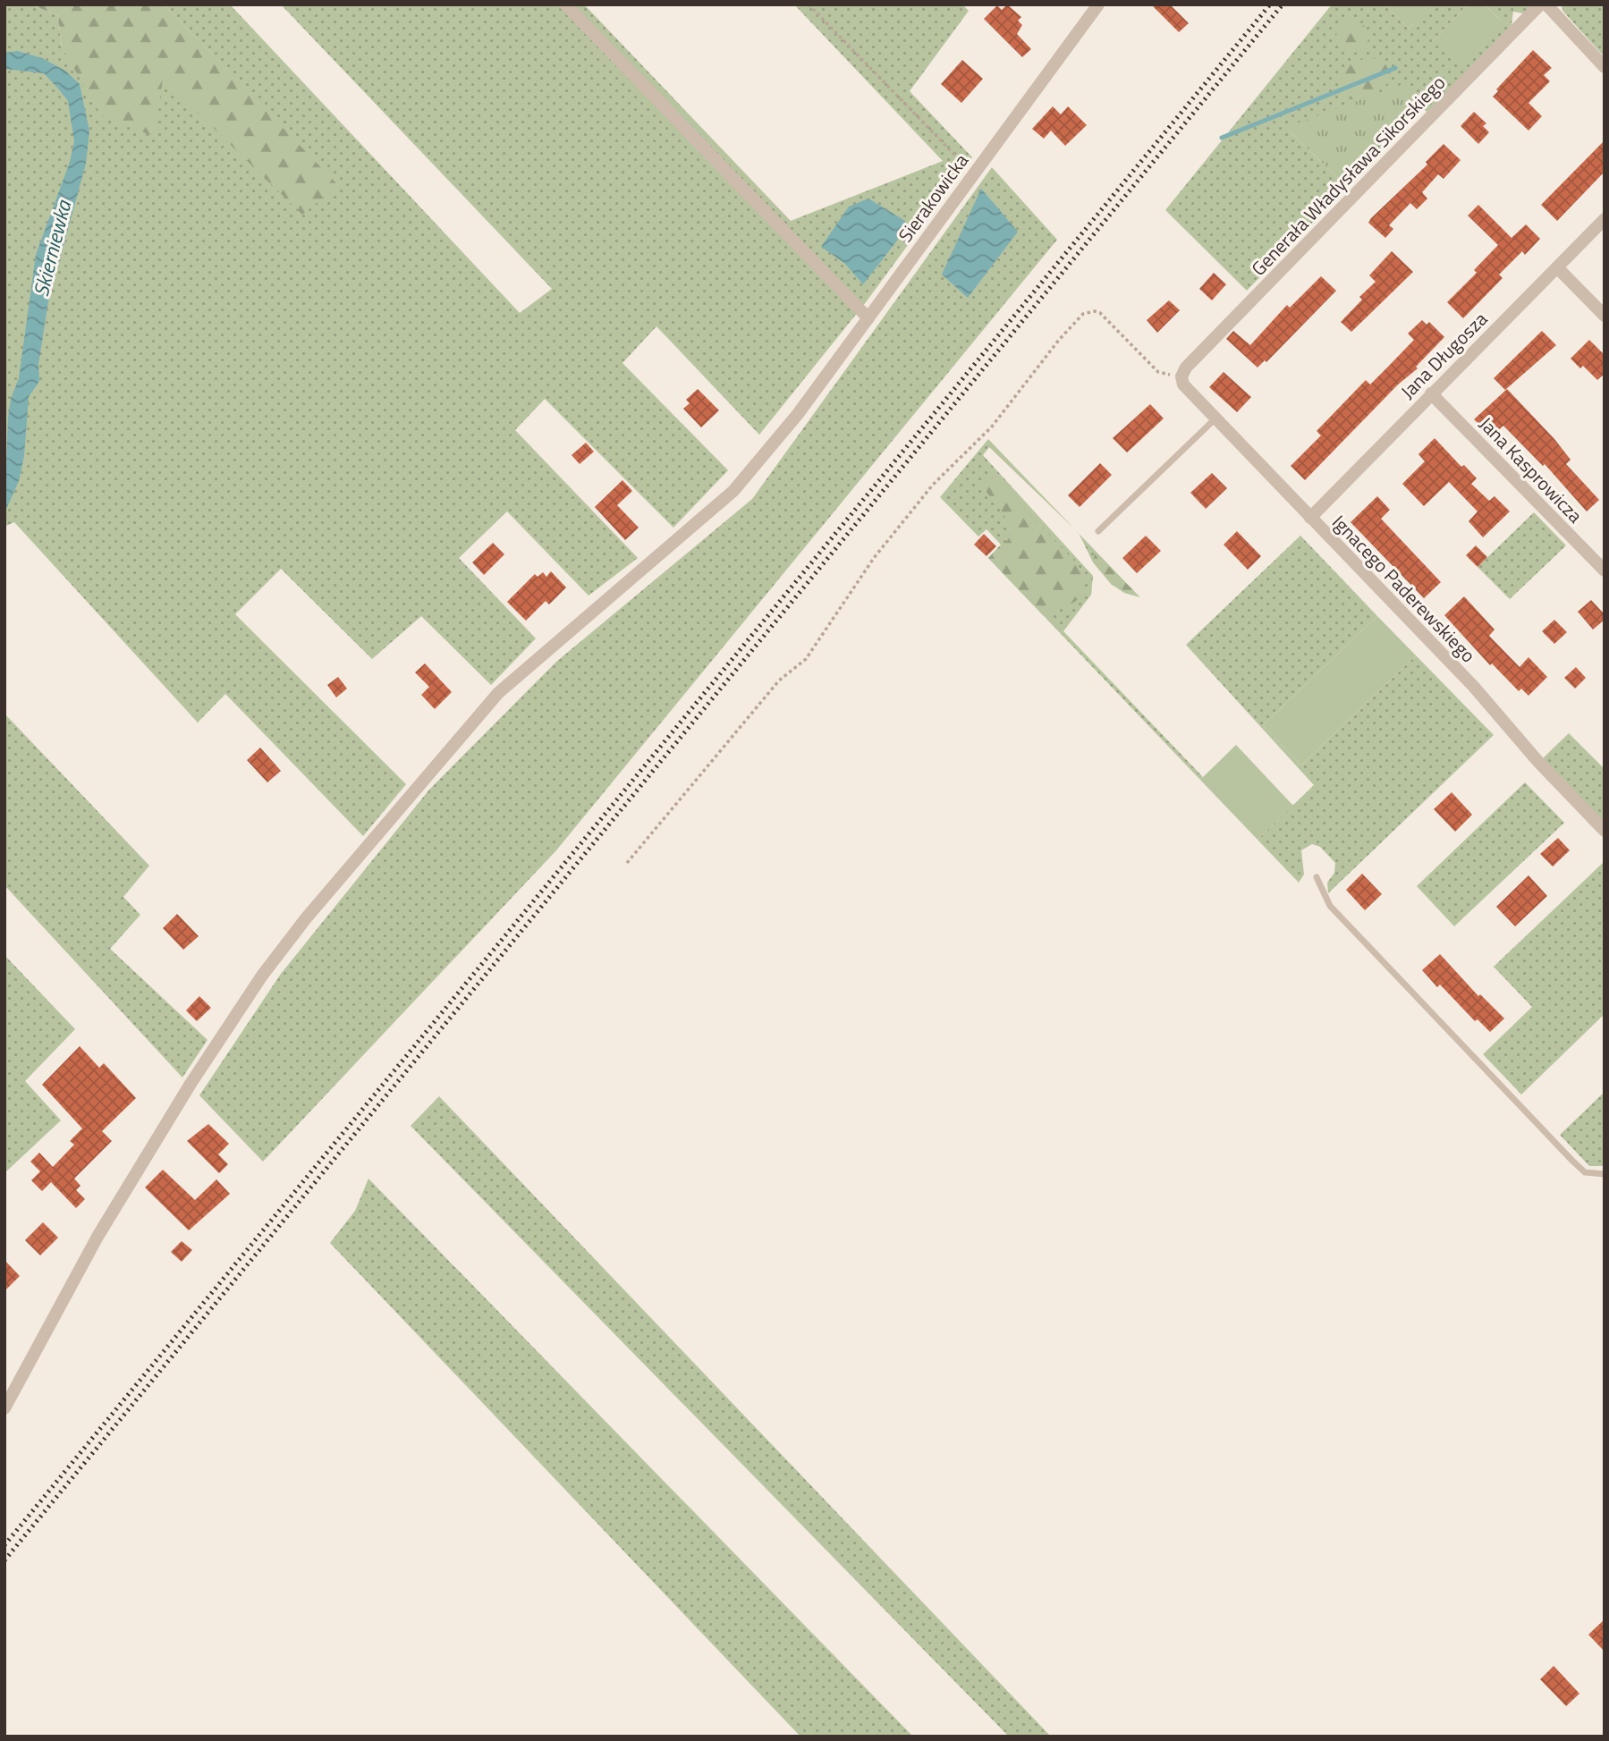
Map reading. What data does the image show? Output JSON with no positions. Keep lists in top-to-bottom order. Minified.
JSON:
{"streets":{"street":["Generała Władysława Sikorskiego","Sierakowicka","Jana Długosza","Jana Kasprowicza","Ignacego Paderewskiego"]},"crossings":[["Generała Władysława Sikorskiego","Ignacego Paderewskiego"],["Jana Długosza","Jana Kasprowicza"],["Jana Długosza","Ignacego Paderewskiego"]],"water":["Skierniewka"]}
